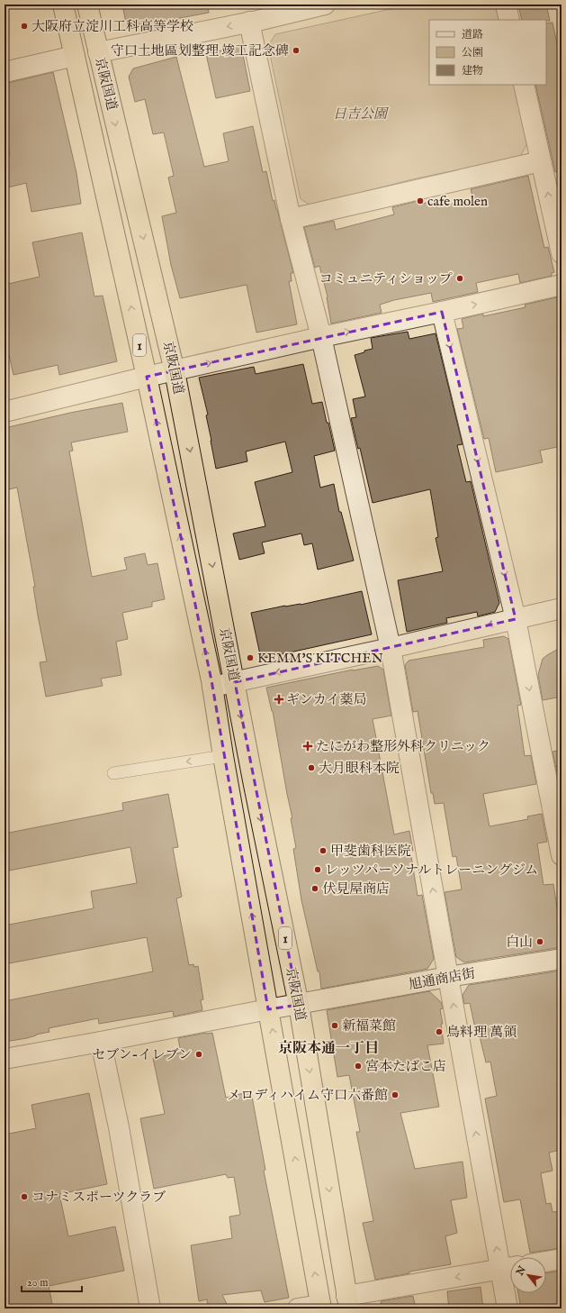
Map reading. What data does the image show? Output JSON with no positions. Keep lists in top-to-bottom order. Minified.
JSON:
{"streets":{"highway":["京阪国道","1"],"street":["旭通商店街"]},"crossings":[["京阪国道","旭通商店街"]],"districts":["京阪本通一丁目"],"parks":["日吉公園"],"places":{"other":["大阪府立淀川工科高等学校","守口土地區划整理 竣工記念碑","cafe molen","コミュニティショップ","KEMM'S KITCHEN","大月眼科本院","甲斐歯科医院","レッツパーソナルトレーニングジム","伏見屋商店","白山","新福菜館","鳥料理 萬領","セブン-イレブン","宮本たばこ店","メロディハイム守口六番館","コナミスポーツクラブ"],"health":["ギンカイ薬局","たにがわ整形外科クリニック"]},"legend":["道路","公園","建物"],"scale_bar":"20 m","north":"top left"}
